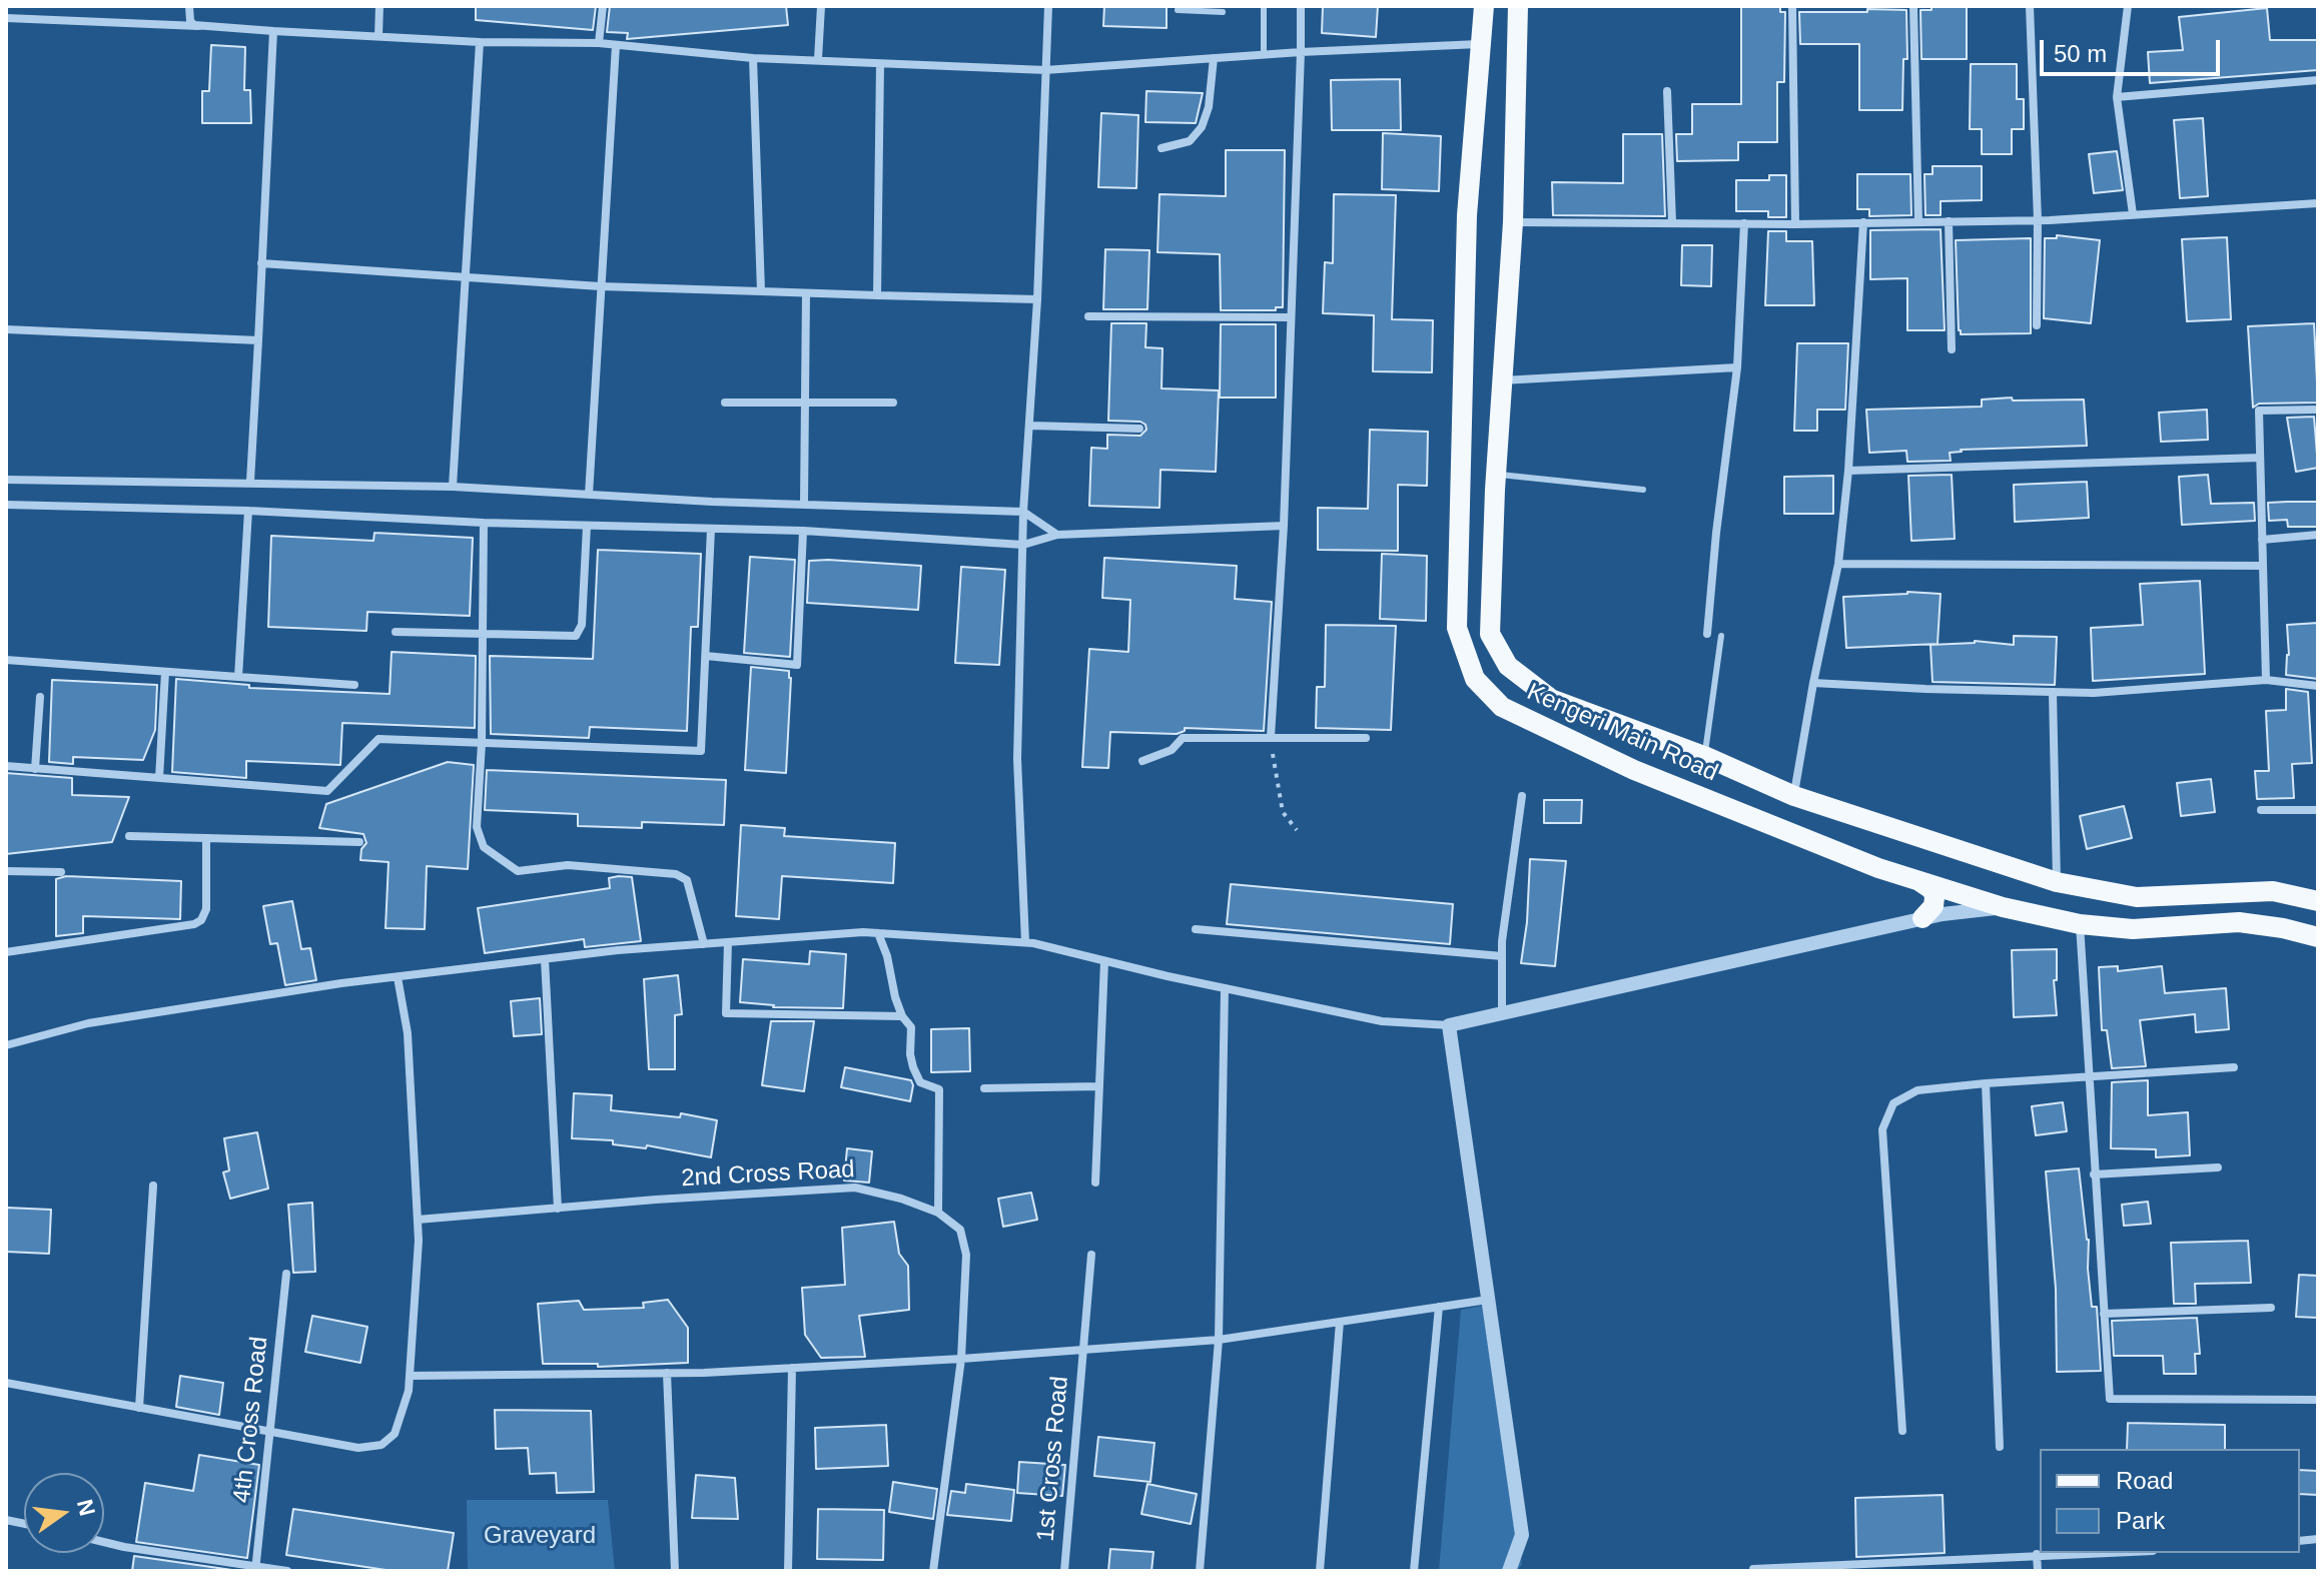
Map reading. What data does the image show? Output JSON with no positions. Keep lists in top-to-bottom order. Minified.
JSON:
{"streets":{"main road":["Kengeri Main Road"],"street":["2nd Cross Road","4th Cross Road","1st Cross Road"]},"parks":["Graveyard"],"legend":["Road","Park"],"scale_bar":"50 m","north":"right"}
